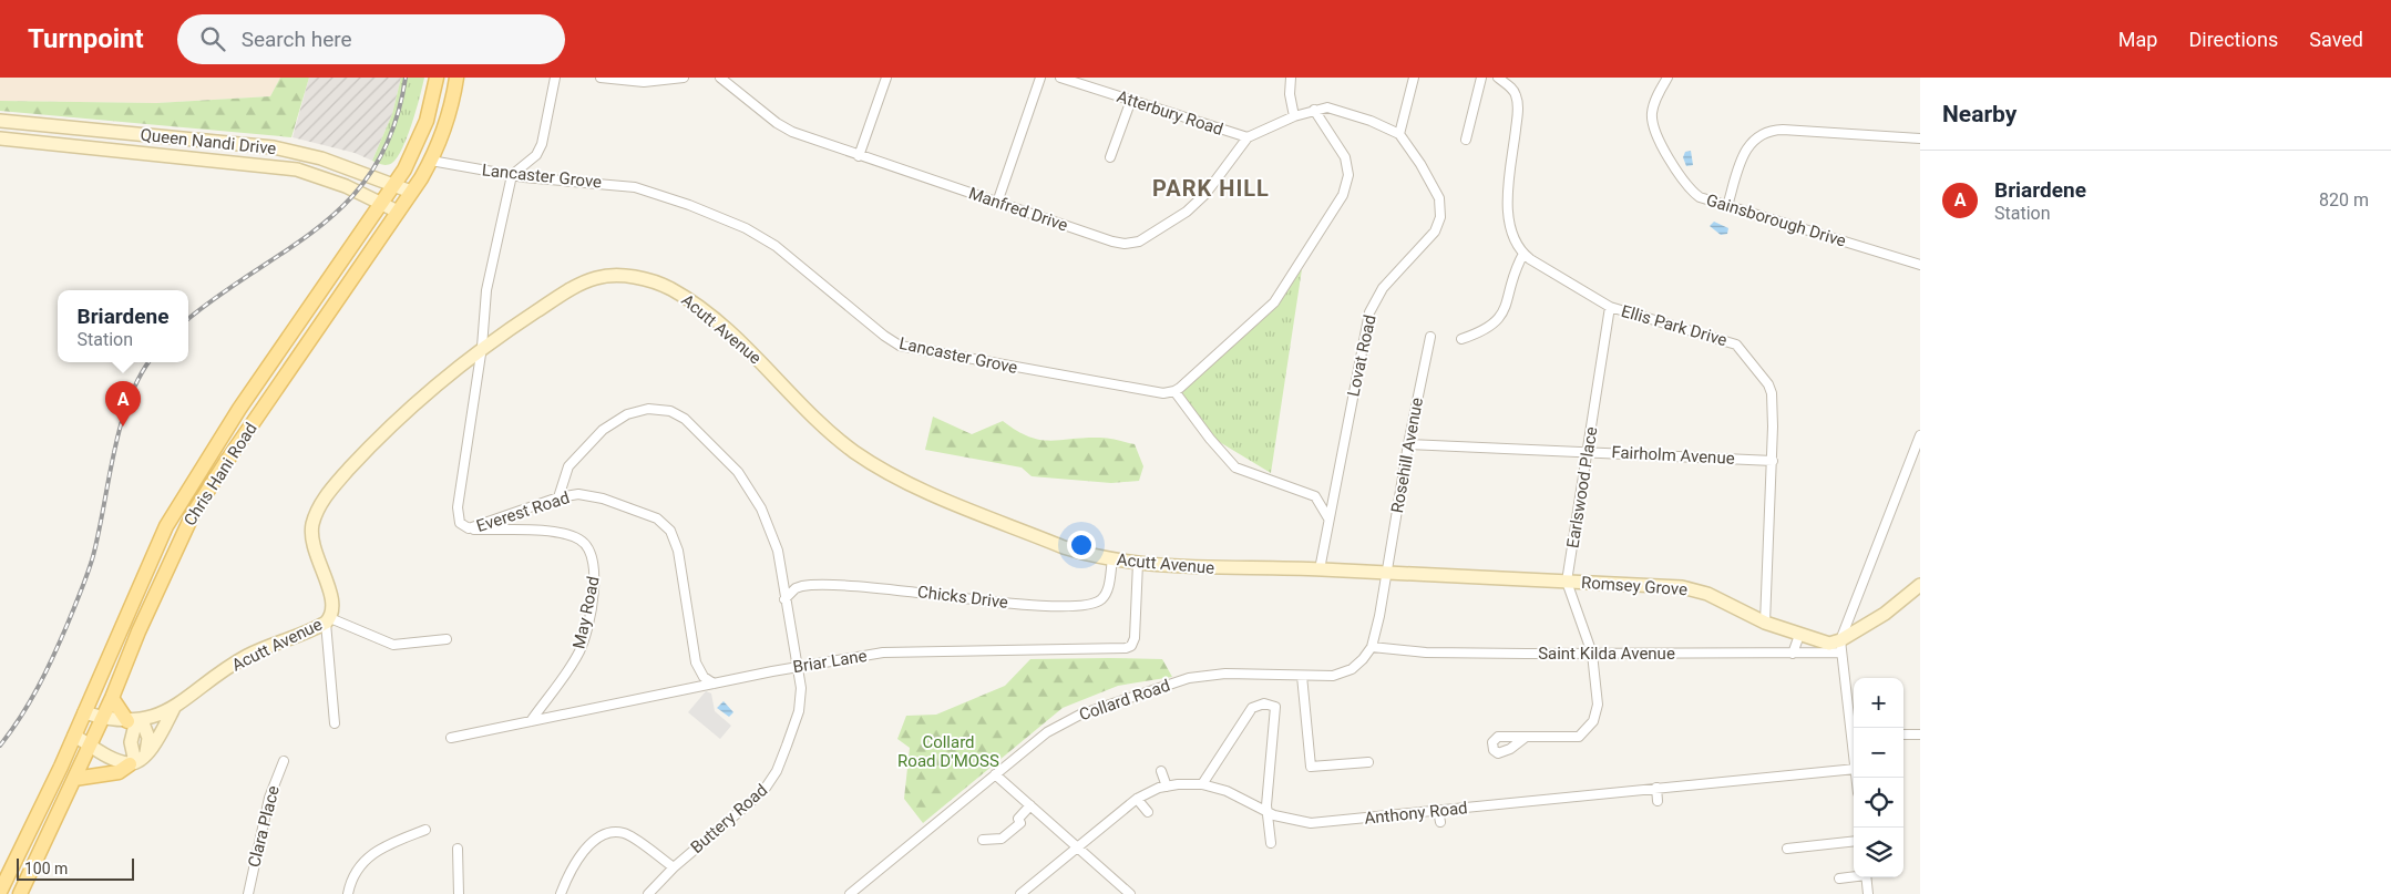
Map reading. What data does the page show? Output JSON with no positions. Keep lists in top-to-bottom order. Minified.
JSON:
{"streets":{"main road":["Chris Hani Road"],"street":["Atterbury Road","Queen Nandi Drive","Lancaster Grove","Manfred Drive","Gainsborough Drive","Ellis Park Drive","Acutt Avenue","Lovat Road","Rosehill Avenue","Fairholm Avenue","Earlswood Place","Everest Road","Romsey Grove","Chicks Drive","May Road","Saint Kilda Avenue","Briar Lane","Collard Road","Anthony Road","Buttery Road","Clara Place"]},"crossings":[["Atterbury Road","Manfred Drive"],["Queen Nandi Drive","Chris Hani Road"],["Lancaster Grove","Chris Hani Road"],["Lancaster Grove","Everest Road"],["Manfred Drive","Lovat Road"],["Ellis Park Drive","Fairholm Avenue"],["Ellis Park Drive","Earlswood Place"],["Ellis Park Drive","Romsey Grove"],["Acutt Avenue","Lovat Road"],["Acutt Avenue","Rosehill Avenue"],["Acutt Avenue","Chris Hani Road"],["Acutt Avenue","Everest Road"],["Acutt Avenue","Romsey Grove"],["Acutt Avenue","Chicks Drive"],["Acutt Avenue","Briar Lane"],["Rosehill Avenue","Fairholm Avenue"],["Rosehill Avenue","Romsey Grove"],["Fairholm Avenue","Earlswood Place"],["Earlswood Place","Romsey Grove"],["Earlswood Place","Saint Kilda Avenue"],["Everest Road","May Road"],["Everest Road","Briar Lane"],["Everest Road","Buttery Road"],["Romsey Grove","Saint Kilda Avenue"],["Chicks Drive","Buttery Road"],["May Road","Briar Lane"],["Saint Kilda Avenue","Collard Road"],["Briar Lane","Buttery Road"]],"districts":["PARK HILL"],"parks":["Collard Road D'MOSS"],"scale_bar":"100 m","page":{"header":"Turnpoint","search":"Search here","nav":["Map","Directions","Saved"],"heading":"Nearby","list":[{"mark":"A","name":"Briardene","note":"Station","value":"820 m"}],"popup":["Briardene","Station"],"pins":"A","map_buttons":["+","−"],"scale":"100 m"}}
